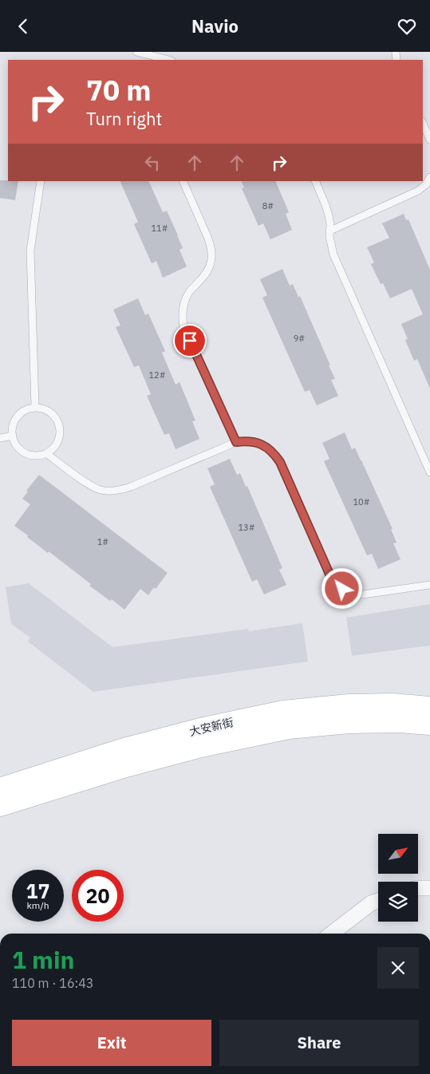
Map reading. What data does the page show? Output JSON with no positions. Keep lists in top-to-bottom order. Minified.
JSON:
{"streets":{"main road":["大安新街"]},"house_numbers":["8#","11#","9#","12#","10#","13#","1#"],"north":"top right","page":{"header":"Navio","turn":["70 m","Turn right"],"speed":"17 km/h","limit":"20","heading":["1 min","110 m · 16:43"],"buttons":["Exit","Share"]}}
